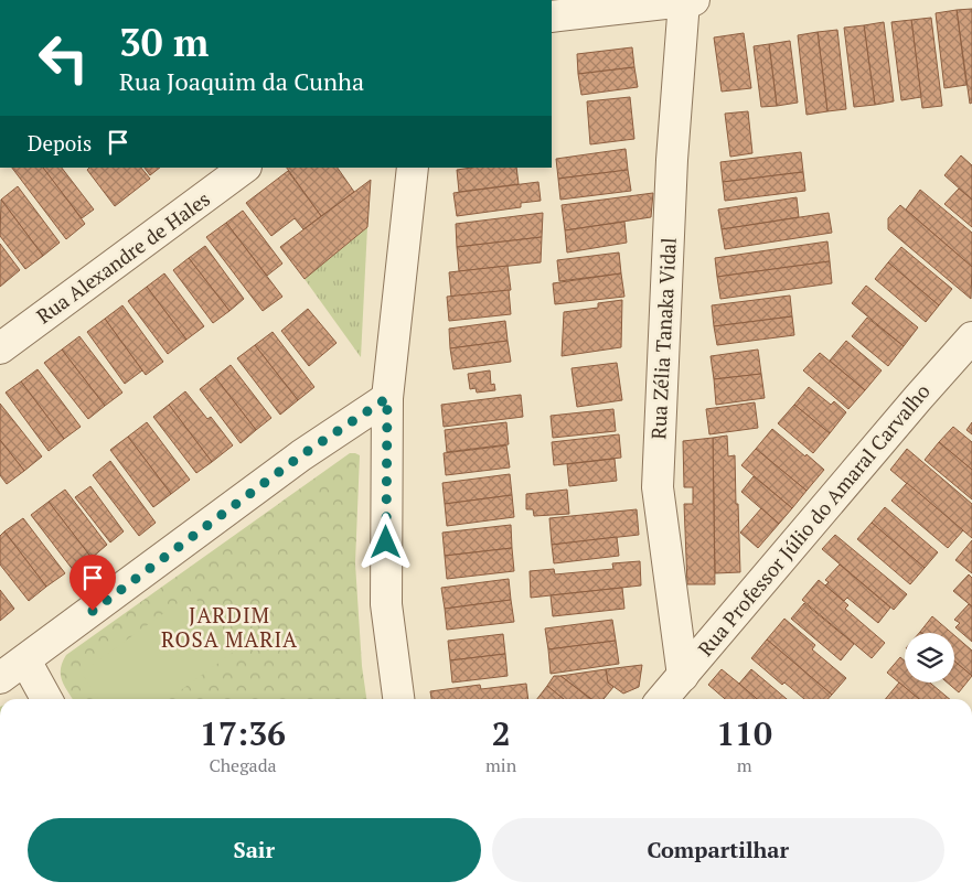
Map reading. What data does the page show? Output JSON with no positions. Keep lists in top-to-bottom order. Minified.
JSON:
{"streets":{"street":["Rua Alexandre de Hales","Rua Zélia Tanaka Vidal","Rua Professor Júlio do Amaral Carvalho"]},"crossings":[["Rua Zélia Tanaka Vidal","Rua Professor Júlio do Amaral Carvalho"]],"districts":["JARDIM ROSA MARIA"],"page":{"turn":["30 m","Rua Joaquim da Cunha"],"then":"Depois","eta":["17:36","Chegada","2","min","110","m"],"buttons":["Sair","Compartilhar"]}}
